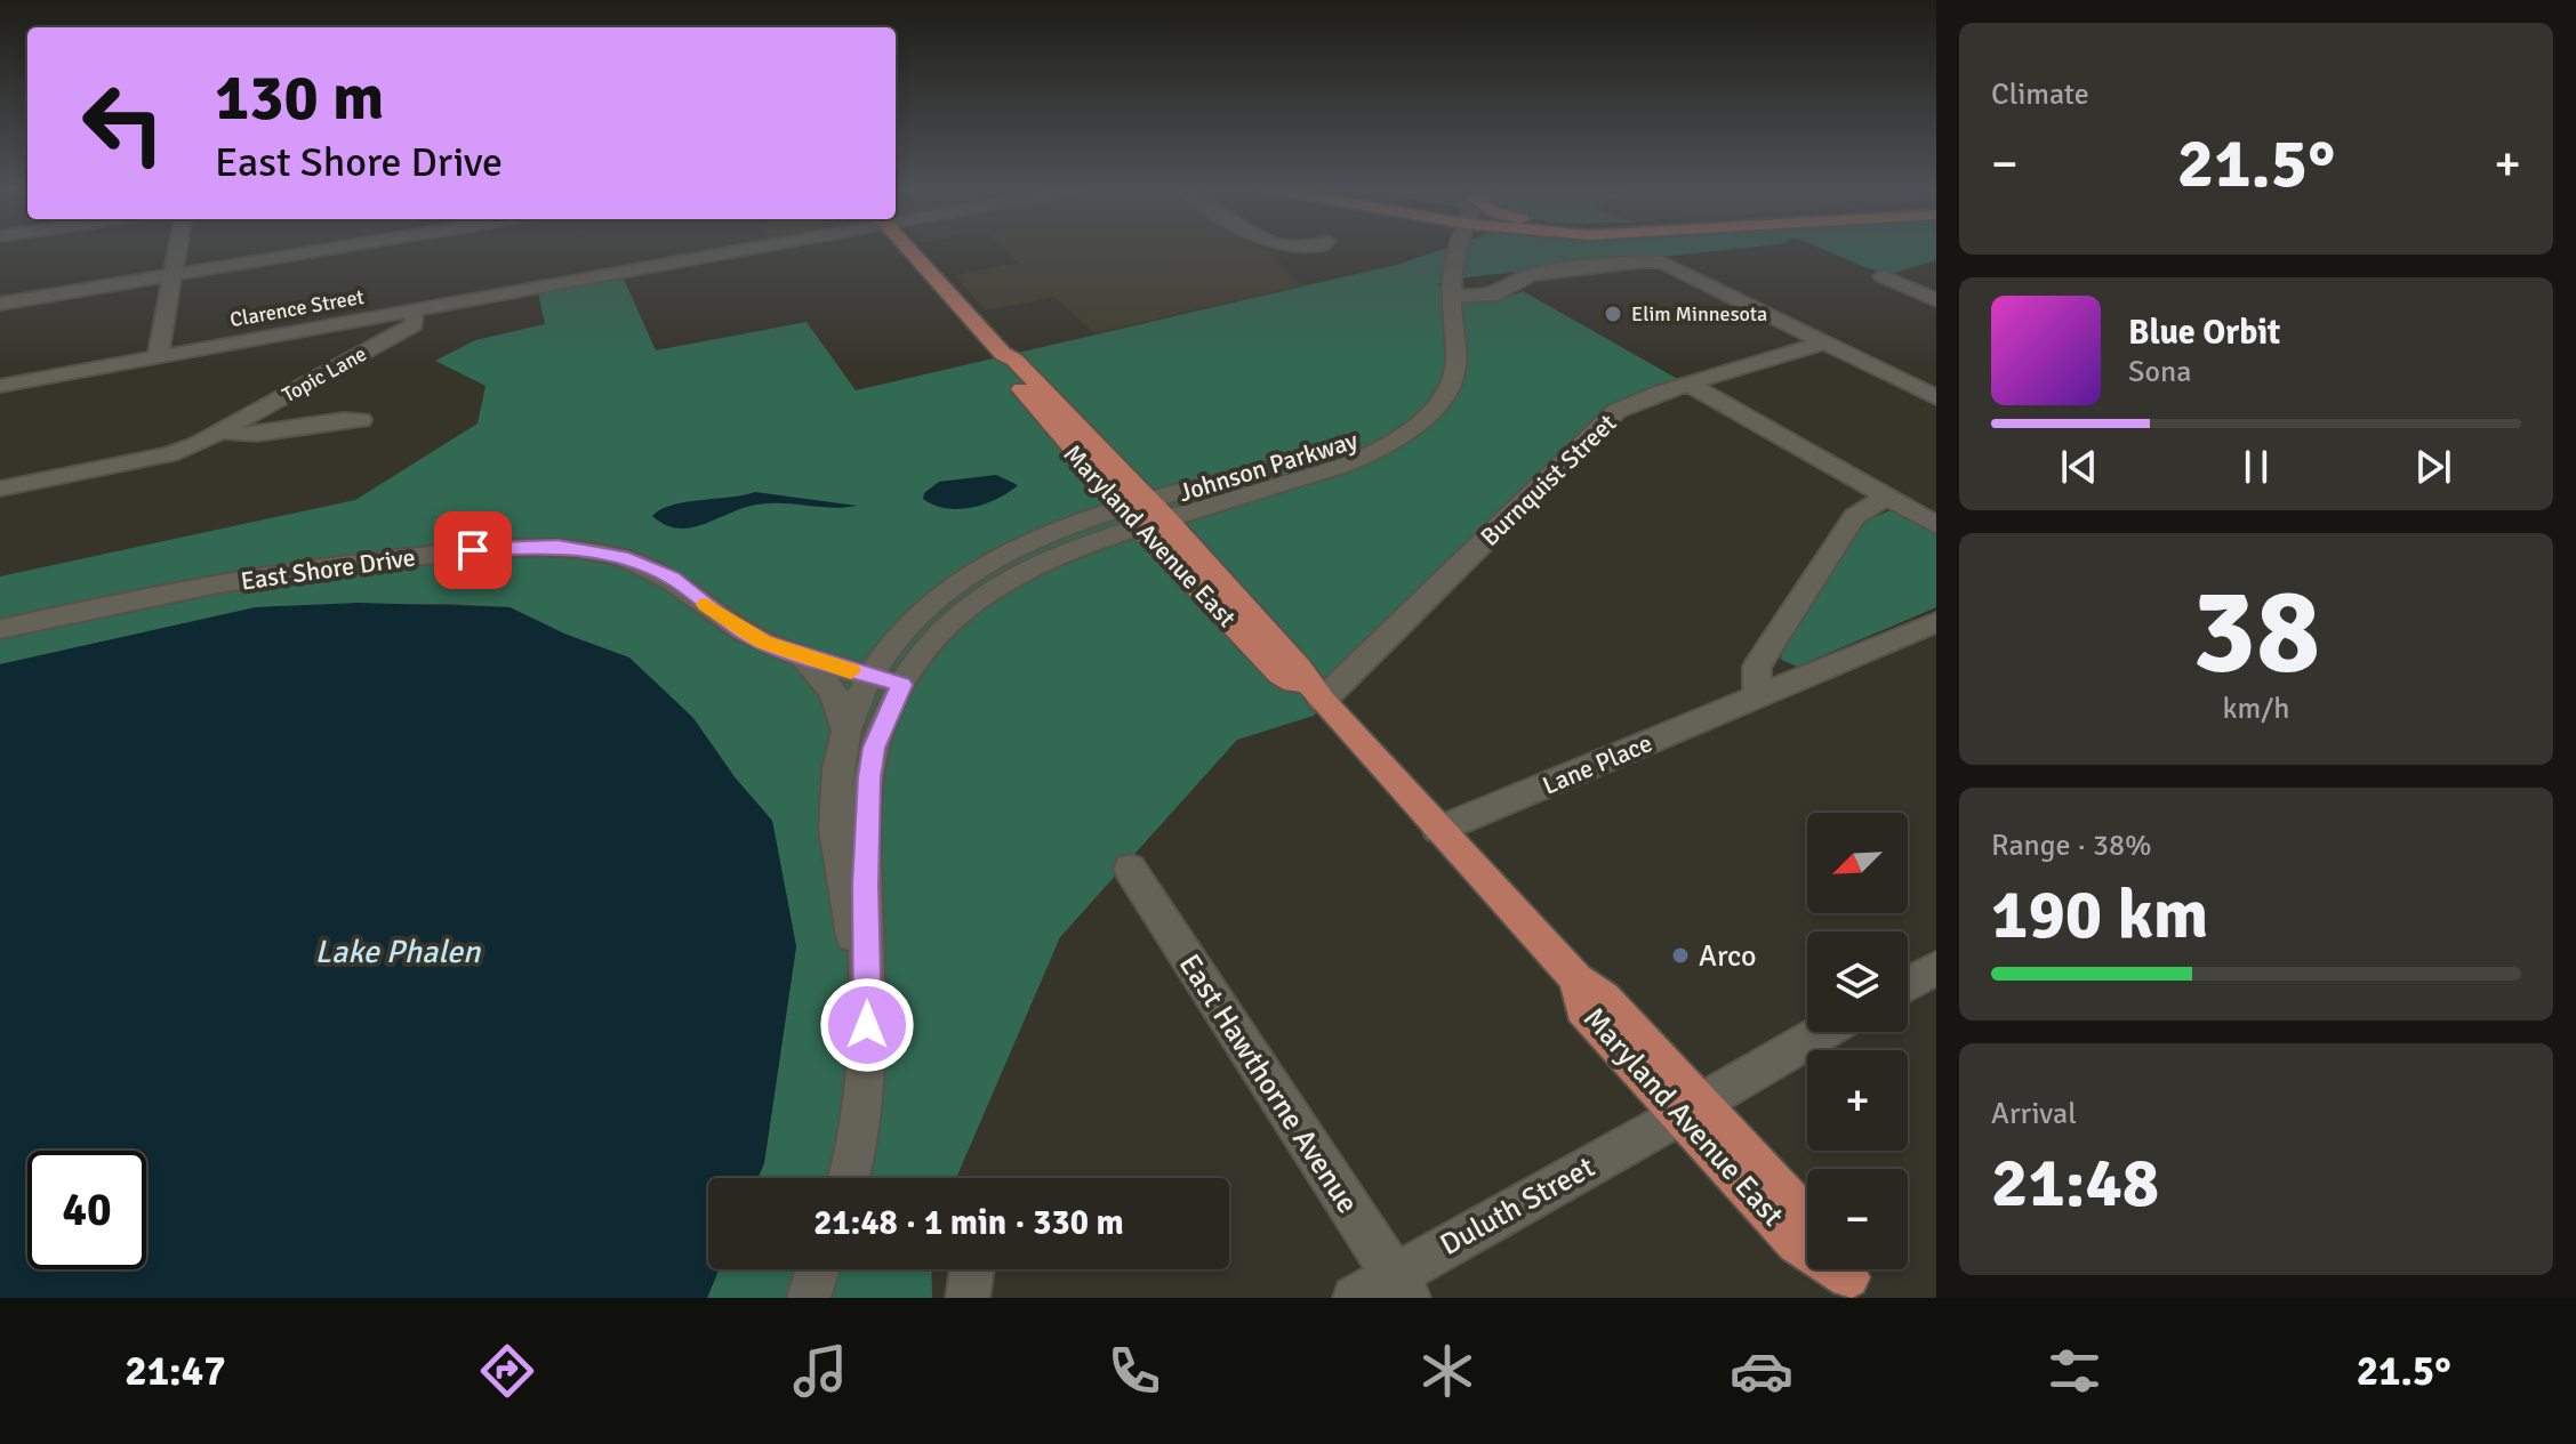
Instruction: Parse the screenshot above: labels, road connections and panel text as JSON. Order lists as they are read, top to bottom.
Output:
{
  "streets": {
    "main road": ["Maryland Avenue East"],
    "street": [
      "Clarence Street",
      "Topic Lane",
      "Johnson Parkway",
      "Burnquist Street",
      "East Shore Drive",
      "Lane Place",
      "East Hawthorne Avenue",
      "Duluth Street"
    ]
  },
  "crossings": [
    ["Clarence Street", "Topic Lane"],
    ["Johnson Parkway", "Maryland Avenue East"],
    ["Johnson Parkway", "East Shore Drive"],
    ["Burnquist Street", "Maryland Avenue East"],
    ["Maryland Avenue East", "Lane Place"],
    ["Maryland Avenue East", "Duluth Street"],
    ["East Hawthorne Avenue", "Duluth Street"]
  ],
  "water": ["Lake Phalen"],
  "places": ["Elim Minnesota", "Arco"],
  "north": "bottom left",
  "page": {
    "tile": [
      "Climate",
      ["38", "km/h"],
      ["Range · 38%", "190 km"],
      ["Arrival", "21:48"]
    ],
    "turn": ["130 m", "East Shore Drive"],
    "heat": ["−", "21.5°", "+"],
    "song": ["Blue Orbit", "Sona"],
    "map_buttons": ["+", "−"],
    "limit": "40",
    "trip": "21:48 · 1 min · 330 m",
    "tabs": ["21:47", "21.5°"]
  }
}
